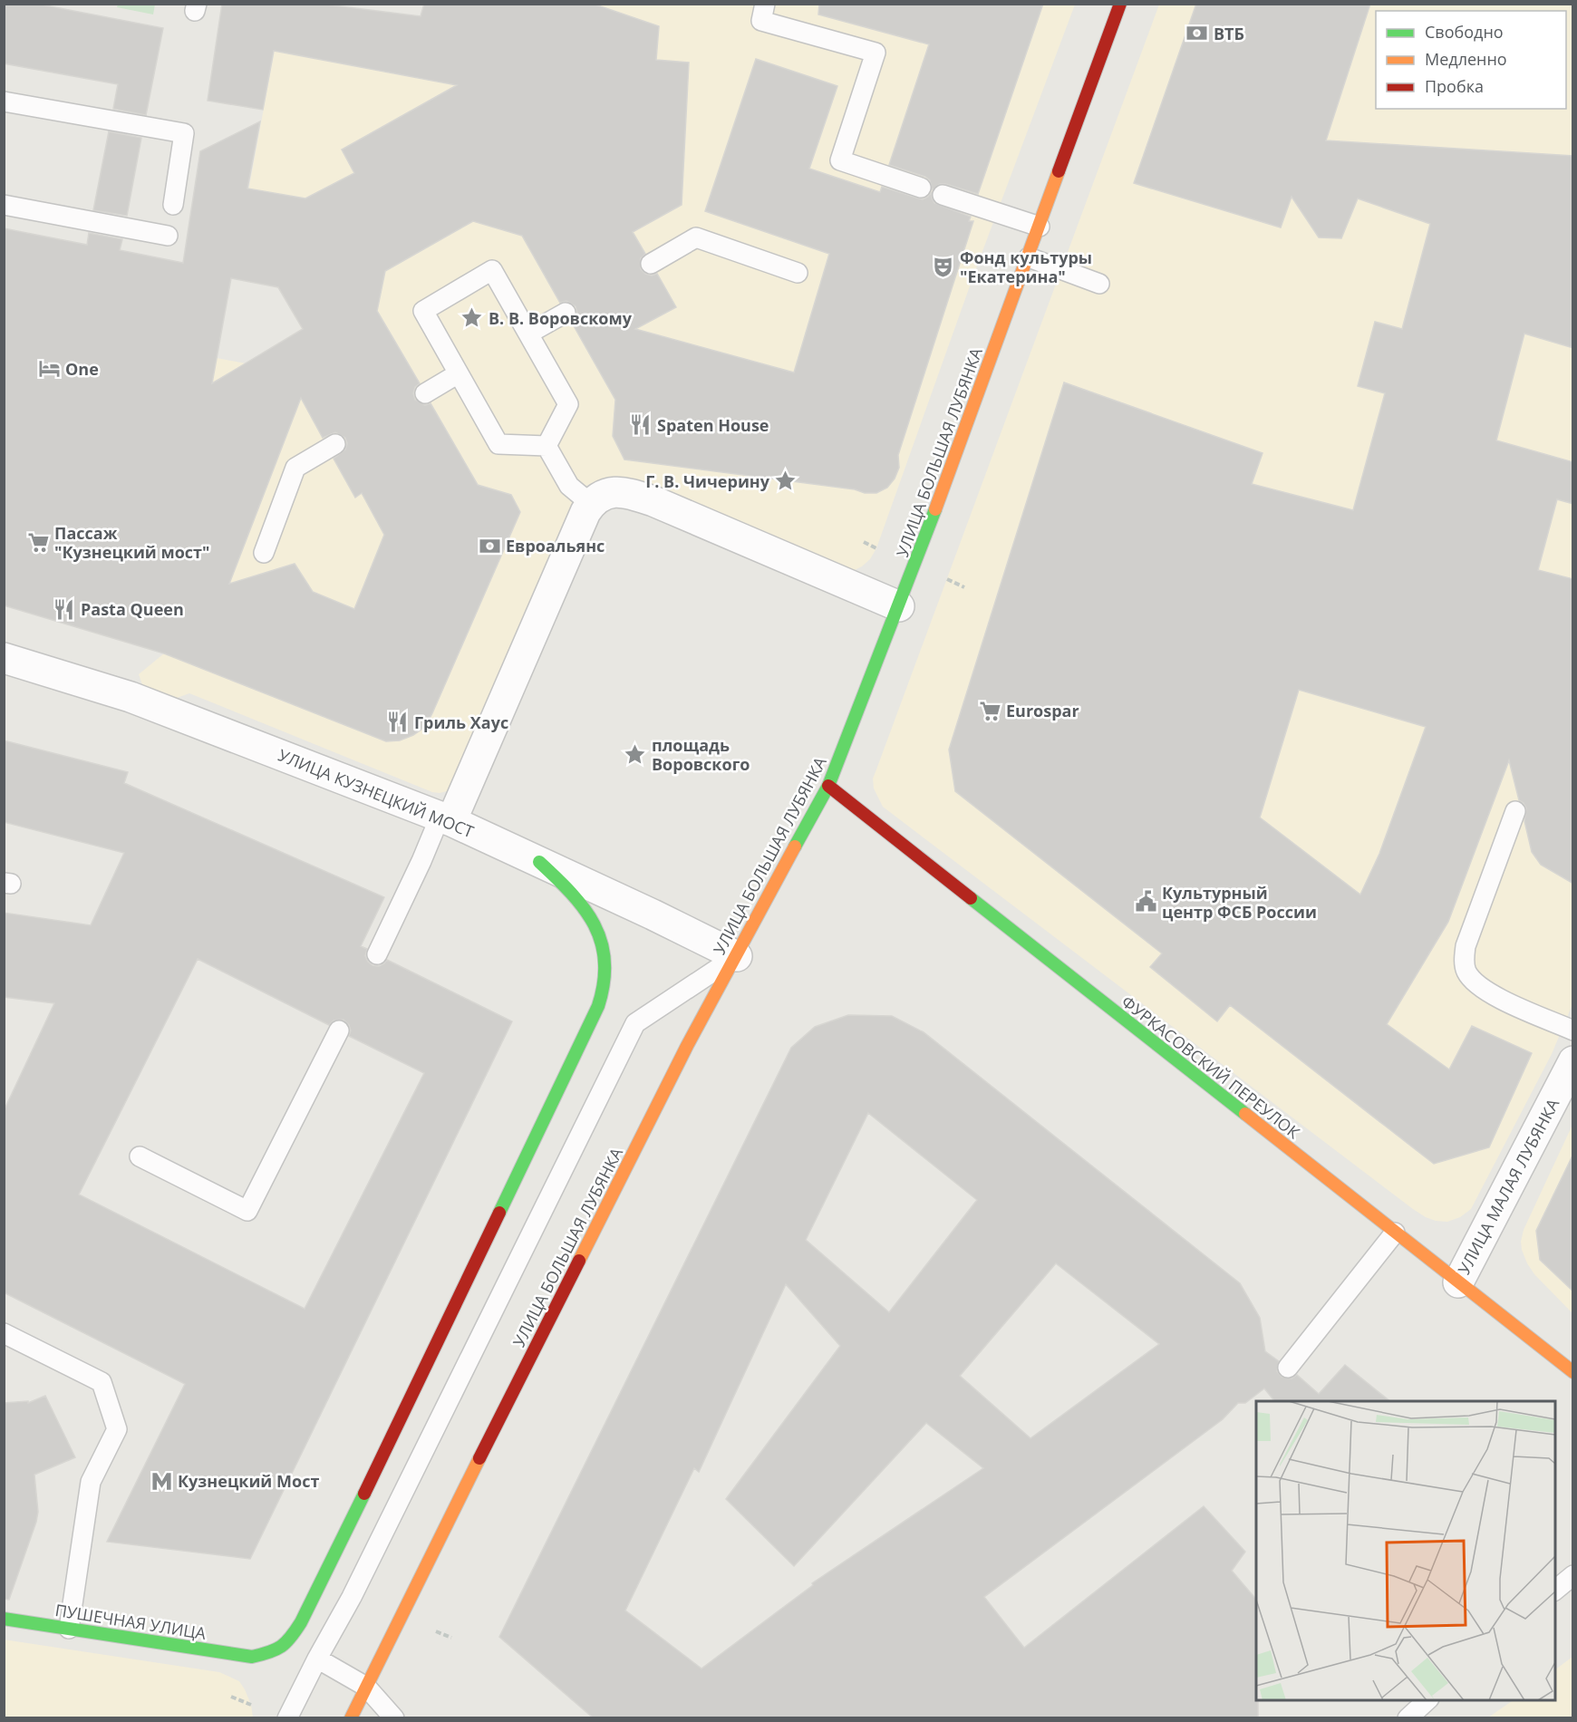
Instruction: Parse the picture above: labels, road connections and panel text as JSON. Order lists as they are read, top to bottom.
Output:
{
  "streets": {
    "street": [
      "УЛИЦА БОЛЬШАЯ ЛУБЯНКА",
      "УЛИЦА КУЗНЕЦКИЙ МОСТ",
      "ФУРКАСОВСКИЙ ПЕРЕУЛОК",
      "УЛИЦА МАЛАЯ ЛУБЯНКА",
      "ПУШЕЧНАЯ УЛИЦА"
    ]
  },
  "crossings": [
    ["УЛИЦА БОЛЬШАЯ ЛУБЯНКА", "УЛИЦА КУЗНЕЦКИЙ МОСТ"],
    ["УЛИЦА БОЛЬШАЯ ЛУБЯНКА", "ФУРКАСОВСКИЙ ПЕРЕУЛОК"],
    ["УЛИЦА КУЗНЕЦКИЙ МОСТ", "ПУШЕЧНАЯ УЛИЦА"],
    ["ФУРКАСОВСКИЙ ПЕРЕУЛОК", "УЛИЦА МАЛАЯ ЛУБЯНКА"]
  ],
  "places": {
    "bank": ["ВТБ", "Евроальянс"],
    "theatre": ["Фонд культуры \"Екатерина\""],
    "place": ["В. В. Воровскому", "Г. В. Чичерину", "площадь Воровского"],
    "hotel": ["One"],
    "restaurant": ["Spaten House", "Pasta Queen", "Гриль Хаус"],
    "supermarket": ["Пассаж \"Кузнецкий мост\"", "Eurospar"],
    "public building": ["Культурный центр ФСБ России"],
    "metro station": ["Кузнецкий Мост"]
  },
  "legend": ["Свободно", "Медленно", "Пробка"]
}
